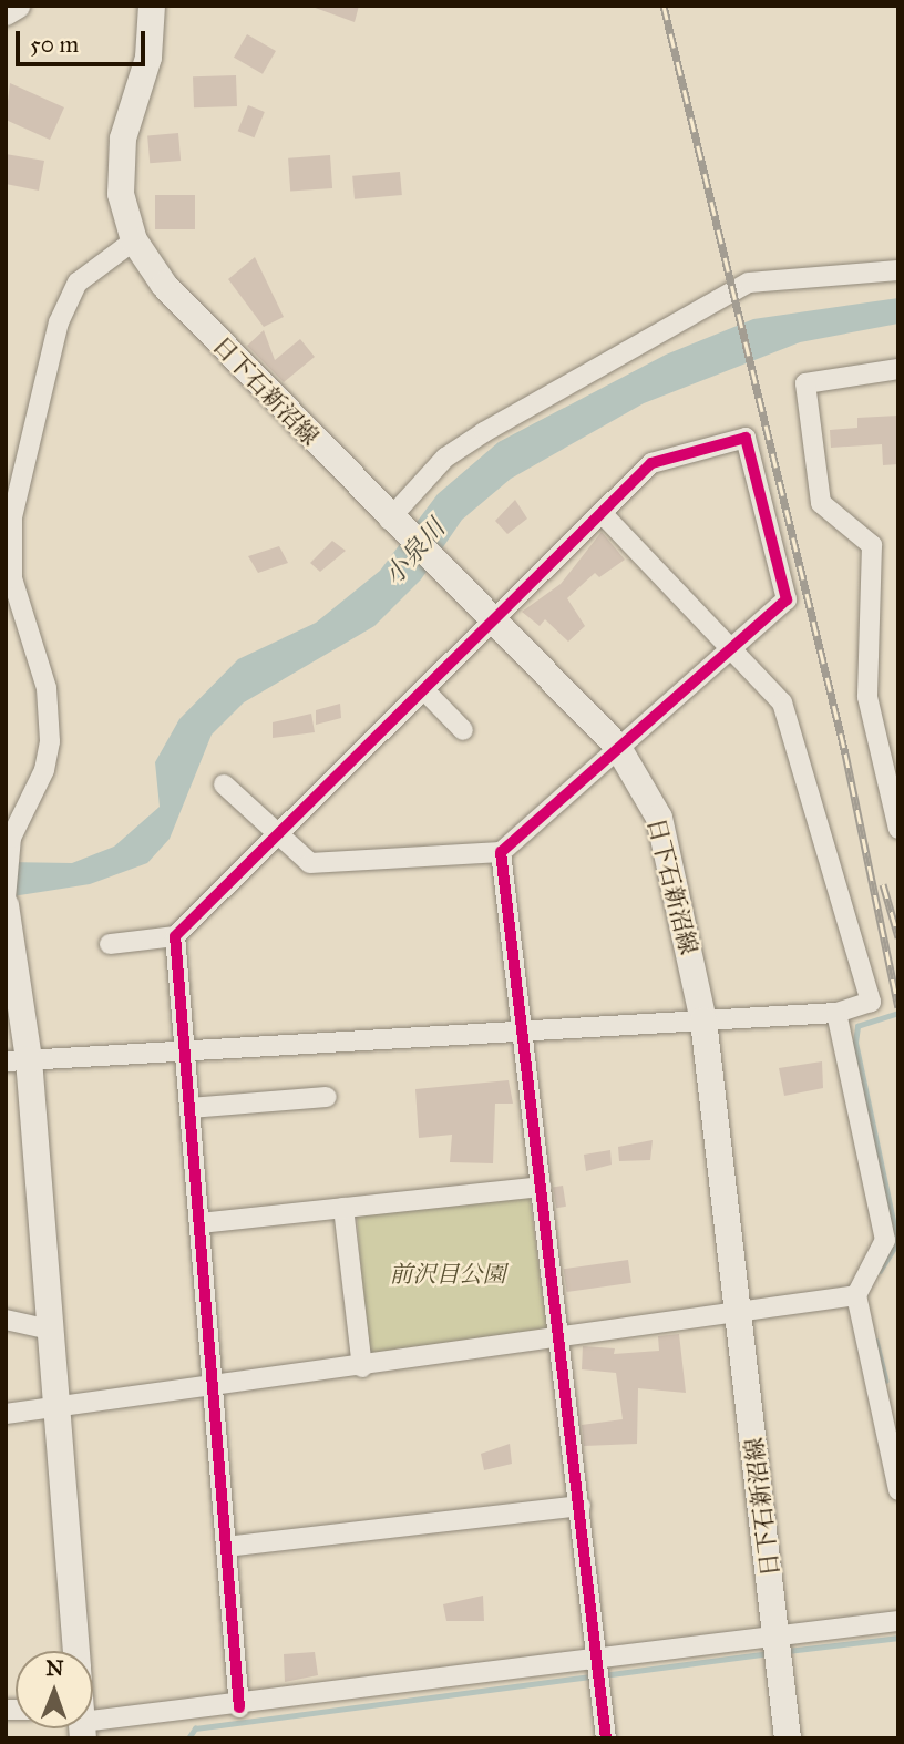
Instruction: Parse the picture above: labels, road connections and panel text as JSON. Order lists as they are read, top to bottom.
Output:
{
  "streets": {
    "main road": ["日下石新沼線"]
  },
  "water": ["小泉川"],
  "parks": ["前沢目公園"],
  "scale_bar": "50 m",
  "north": "top"
}
